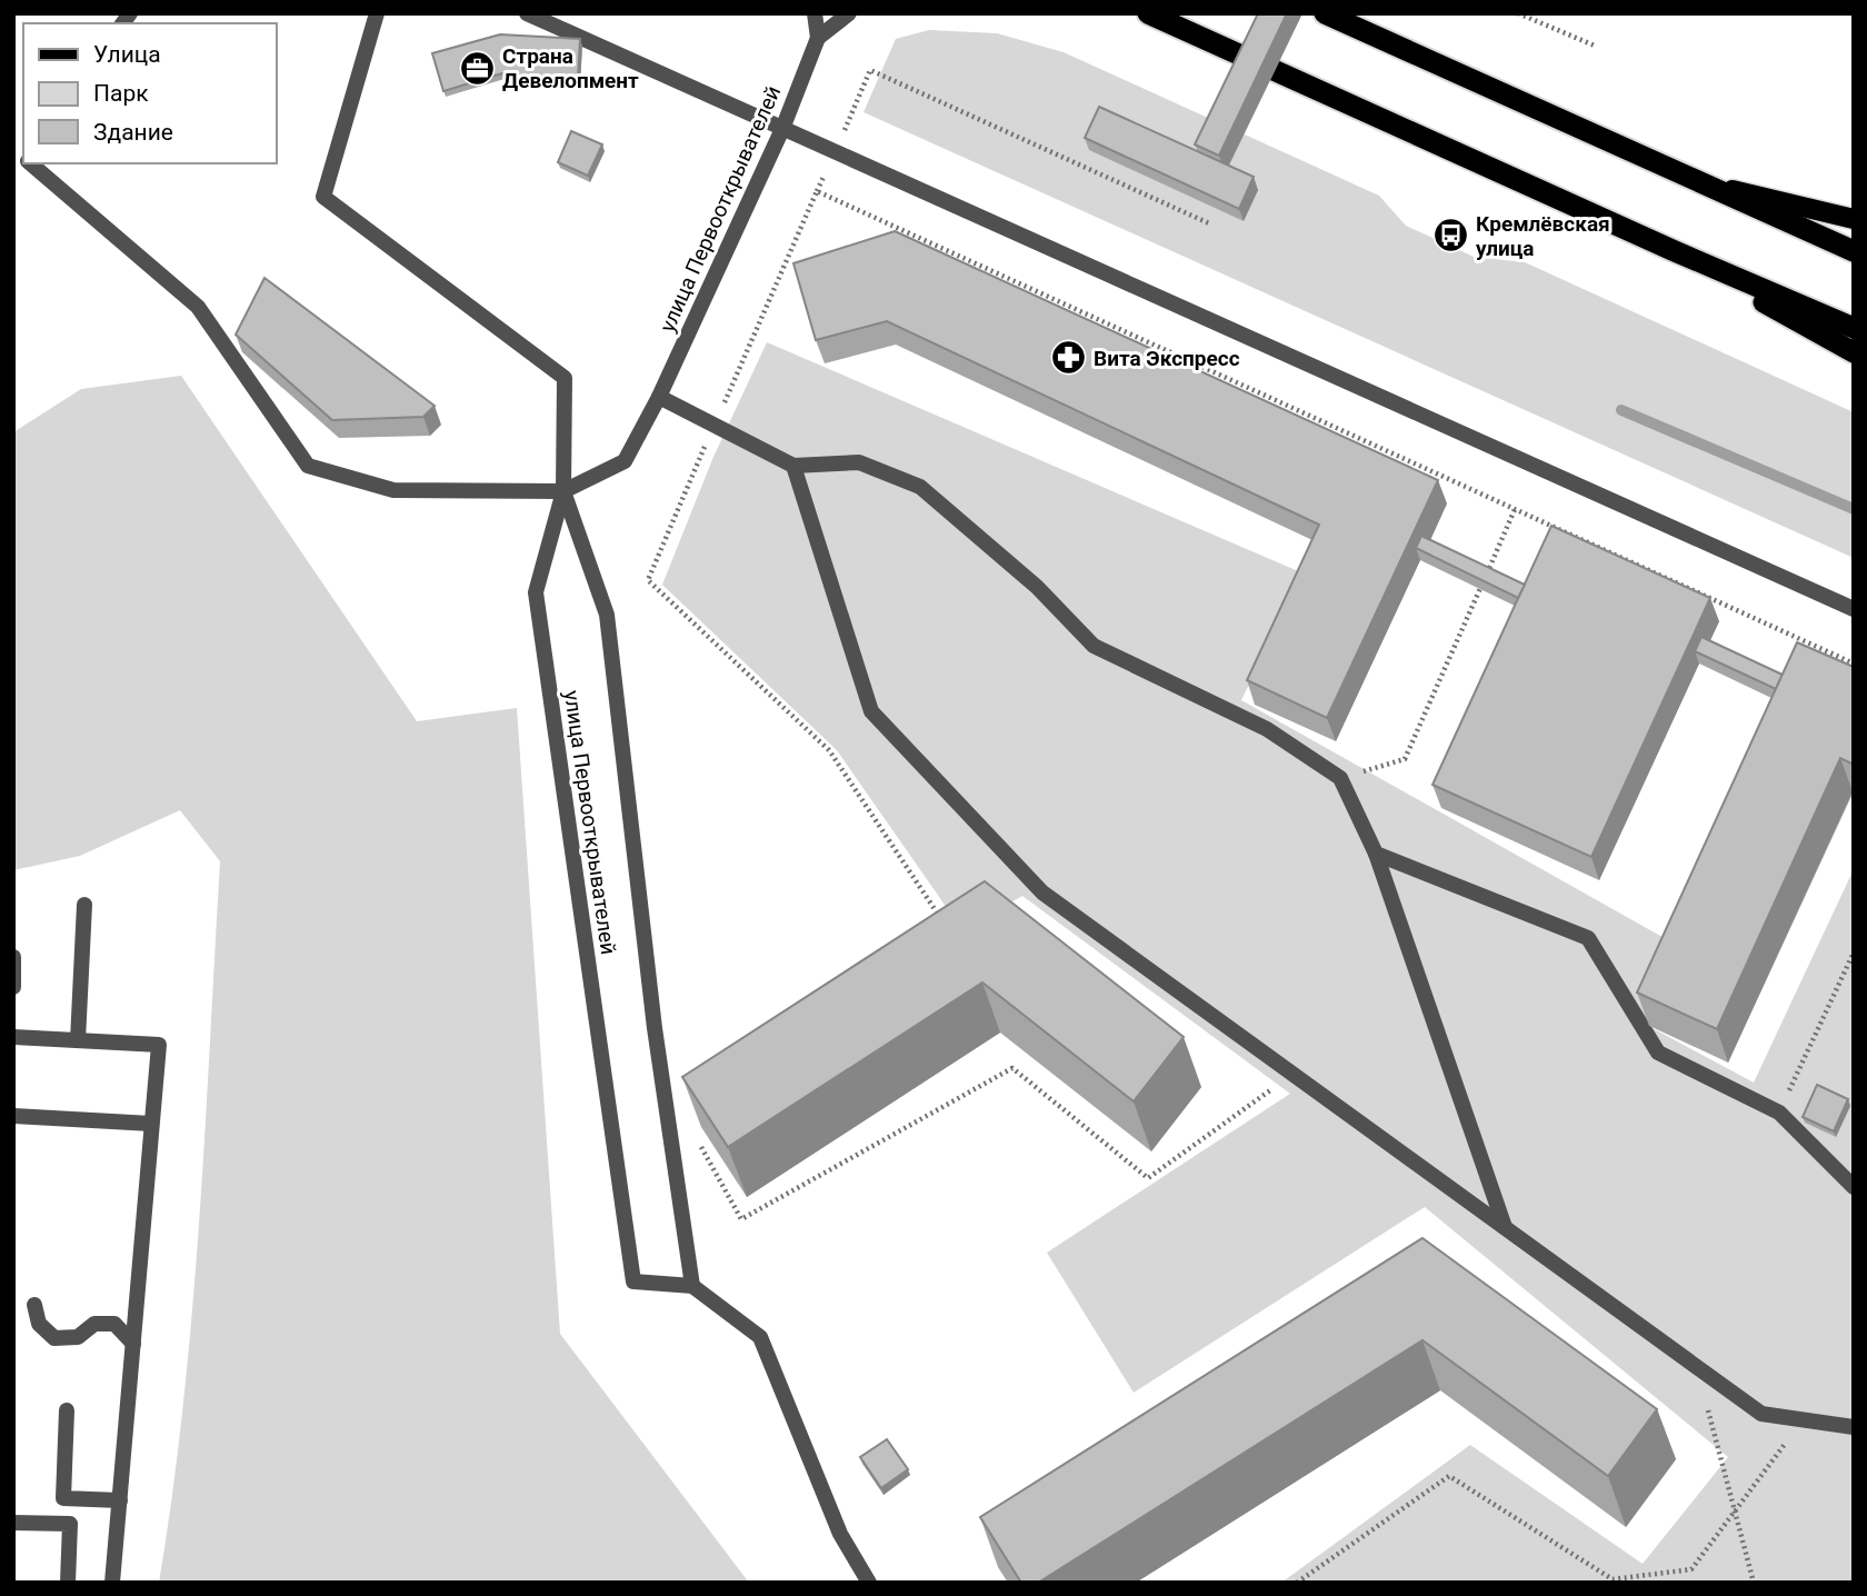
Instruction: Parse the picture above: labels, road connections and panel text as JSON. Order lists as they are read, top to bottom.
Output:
{
  "streets": {
    "street": ["улица Первооткрывателей"]
  },
  "places": {
    "office": ["Страна Девелопмент"],
    "bus stop": ["Кремлёвская улица"],
    "pharmacy": ["Вита Экспресс"]
  },
  "legend": ["Улица", "Парк", "Здание"]
}
